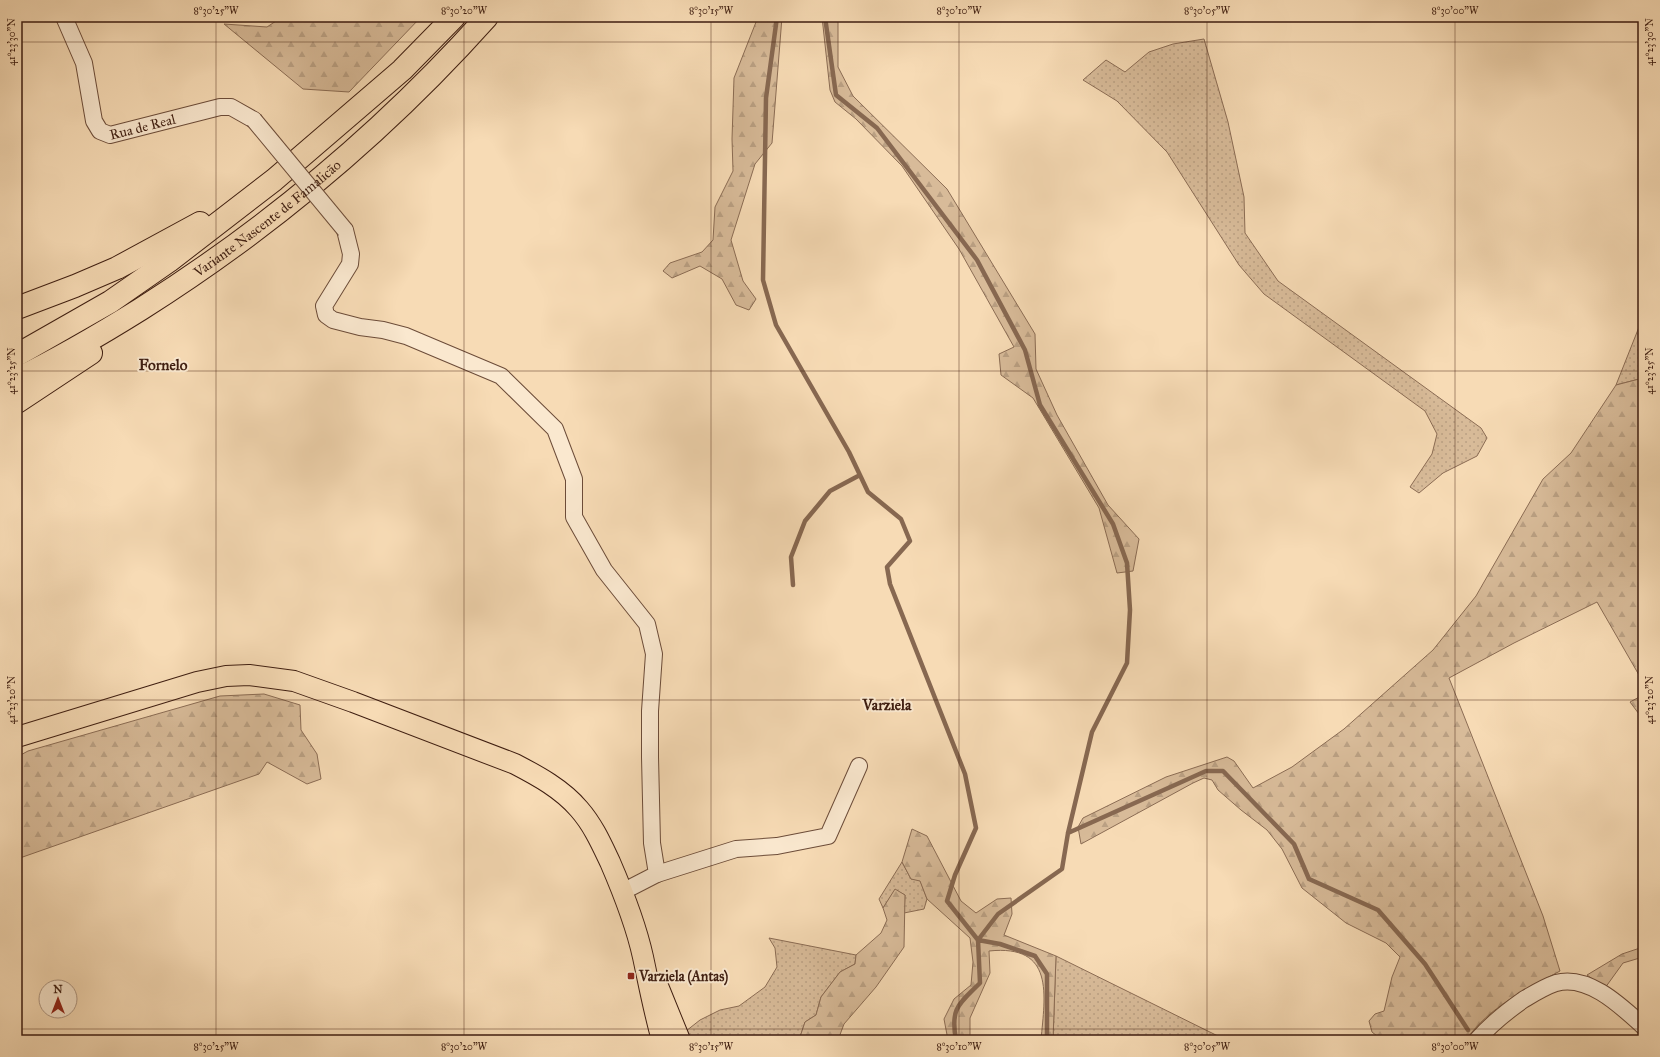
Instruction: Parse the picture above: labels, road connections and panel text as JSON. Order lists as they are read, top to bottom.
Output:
{
  "streets": {
    "highway": ["Variante Nascente de Famalicão"],
    "street": ["Rua de Real"]
  },
  "districts": ["Fornelo", "Varziela"],
  "places": {
    "transit": ["Varziela (Antas)"]
  },
  "north": "top",
  "coordinates": [
    "8°30'25\"W",
    "8°30'20\"W",
    "8°30'15\"W",
    "8°30'10\"W",
    "8°30'05\"W",
    "8°30'00\"W",
    "41°23'30\"N",
    "41°23'25\"N",
    "41°23'20\"N"
  ]
}
